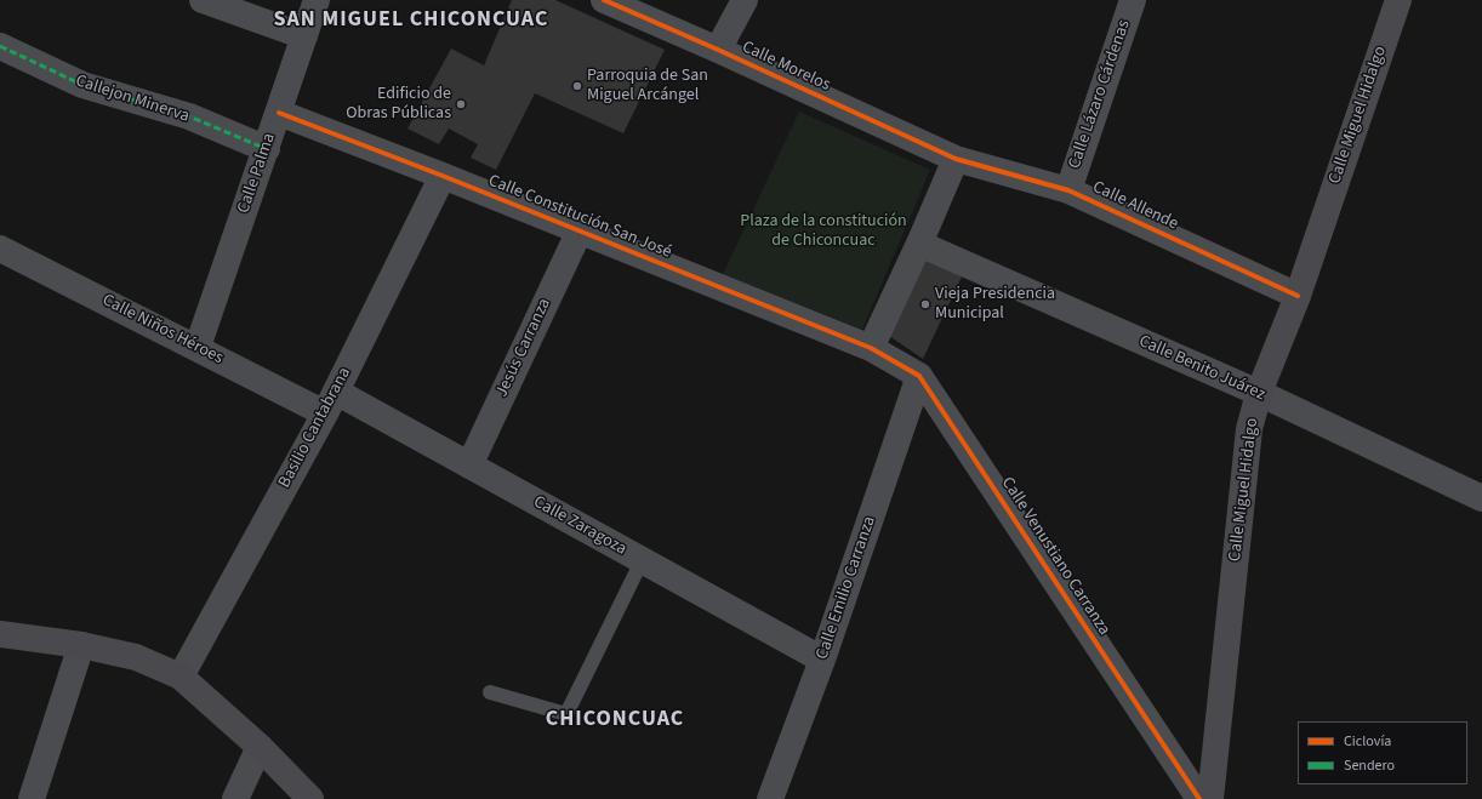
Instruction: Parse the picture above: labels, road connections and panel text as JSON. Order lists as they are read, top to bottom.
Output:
{
  "streets": {
    "main road": ["Calle Miguel Hidalgo"],
    "street": [
      "Calle Morelos",
      "Calle Lázaro Cárdenas",
      "Callejon Minerva",
      "Calle Palma",
      "Calle Allende",
      "Calle Constitución San José",
      "Calle Niños Héroes",
      "Jesús Carranza",
      "Calle Benito Juárez",
      "Basilio Cantabrana",
      "Calle Zaragoza",
      "Calle Venustiano Carranza",
      "Calle Emilio Carranza"
    ]
  },
  "crossings": [
    ["Calle Morelos", "Calle Allende"],
    ["Calle Lázaro Cárdenas", "Calle Allende"],
    ["Callejon Minerva", "Calle Palma"],
    ["Calle Miguel Hidalgo", "Calle Allende"],
    ["Calle Miguel Hidalgo", "Calle Benito Juárez"],
    ["Calle Palma", "Calle Constitución San José"],
    ["Calle Palma", "Calle Niños Héroes"],
    ["Calle Constitución San José", "Jesús Carranza"],
    ["Calle Constitución San José", "Basilio Cantabrana"],
    ["Calle Constitución San José", "Calle Venustiano Carranza"],
    ["Calle Niños Héroes", "Basilio Cantabrana"],
    ["Calle Niños Héroes", "Calle Zaragoza"],
    ["Jesús Carranza", "Calle Zaragoza"],
    ["Basilio Cantabrana", "Calle Zaragoza"],
    ["Calle Zaragoza", "Calle Emilio Carranza"],
    ["Calle Venustiano Carranza", "Calle Emilio Carranza"]
  ],
  "districts": ["SAN MIGUEL CHICONCUAC", "CHICONCUAC"],
  "parks": ["Plaza de la constitución de Chiconcuac"],
  "places": ["Parroquia de San Miguel Arcángel", "Edificio de Obras Públicas", "Vieja Presidencia Municipal"],
  "legend": ["Ciclovía", "Sendero"]
}
